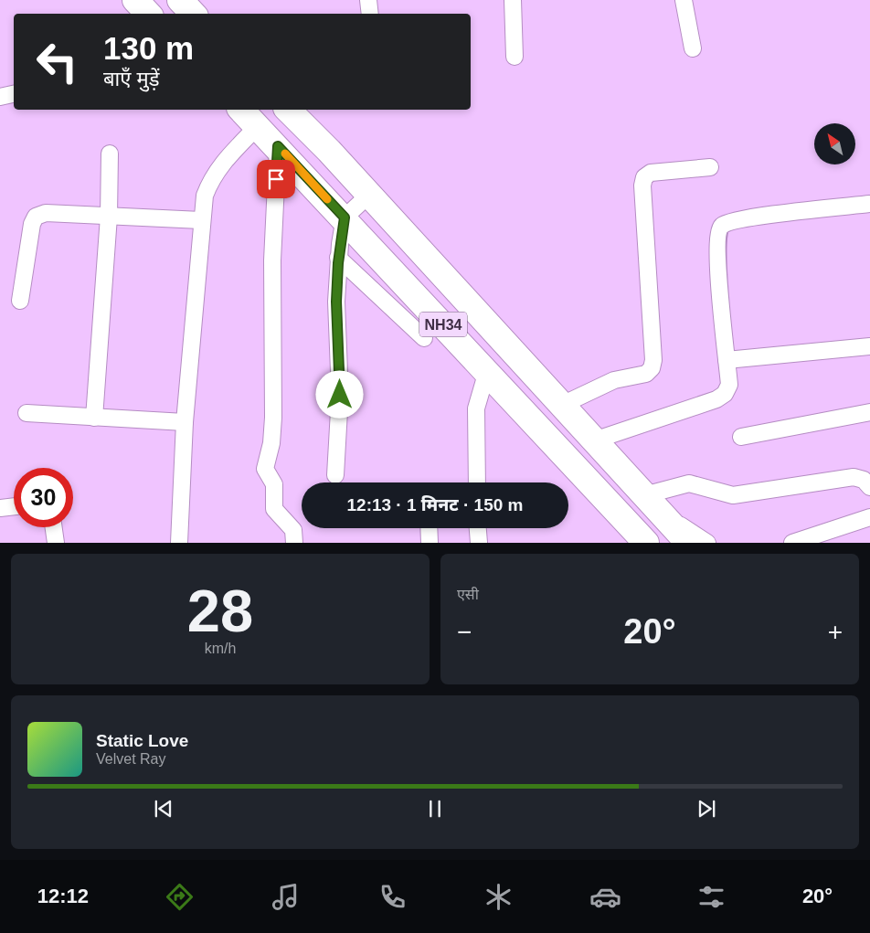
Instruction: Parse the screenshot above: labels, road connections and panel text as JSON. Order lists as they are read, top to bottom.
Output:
{
  "streets": {
    "highway": ["NH34"]
  },
  "north": "top left",
  "page": {
    "turn": ["130 m", "बाएँ मुड़ें"],
    "limit": "30",
    "trip": "12:13 · 1 मिनट · 150 m",
    "tile": [
      ["28", "km/h"],
      "एसी"
    ],
    "heat": ["−", "20°", "+"],
    "song": ["Static Love", "Velvet Ray"],
    "tabs": ["12:12", "20°"]
  }
}
